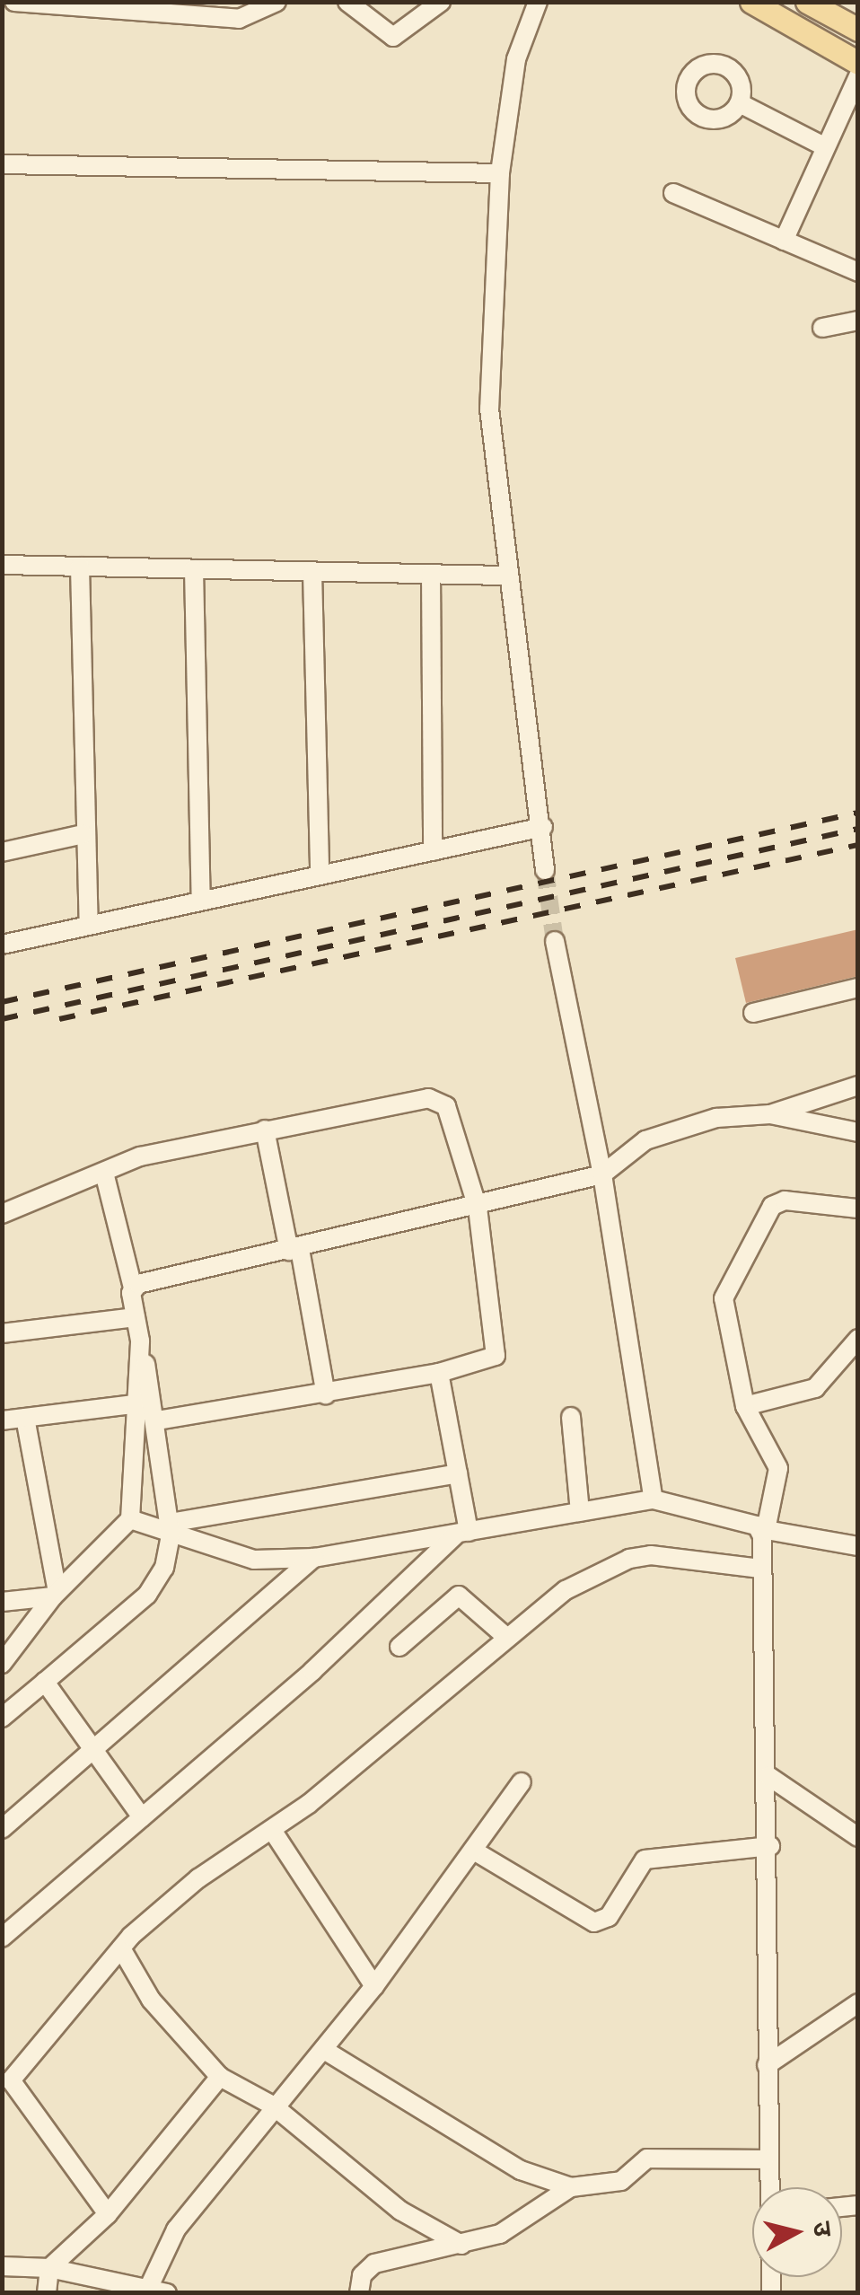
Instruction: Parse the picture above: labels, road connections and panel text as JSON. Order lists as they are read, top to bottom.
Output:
{
  "north": "right"
}
